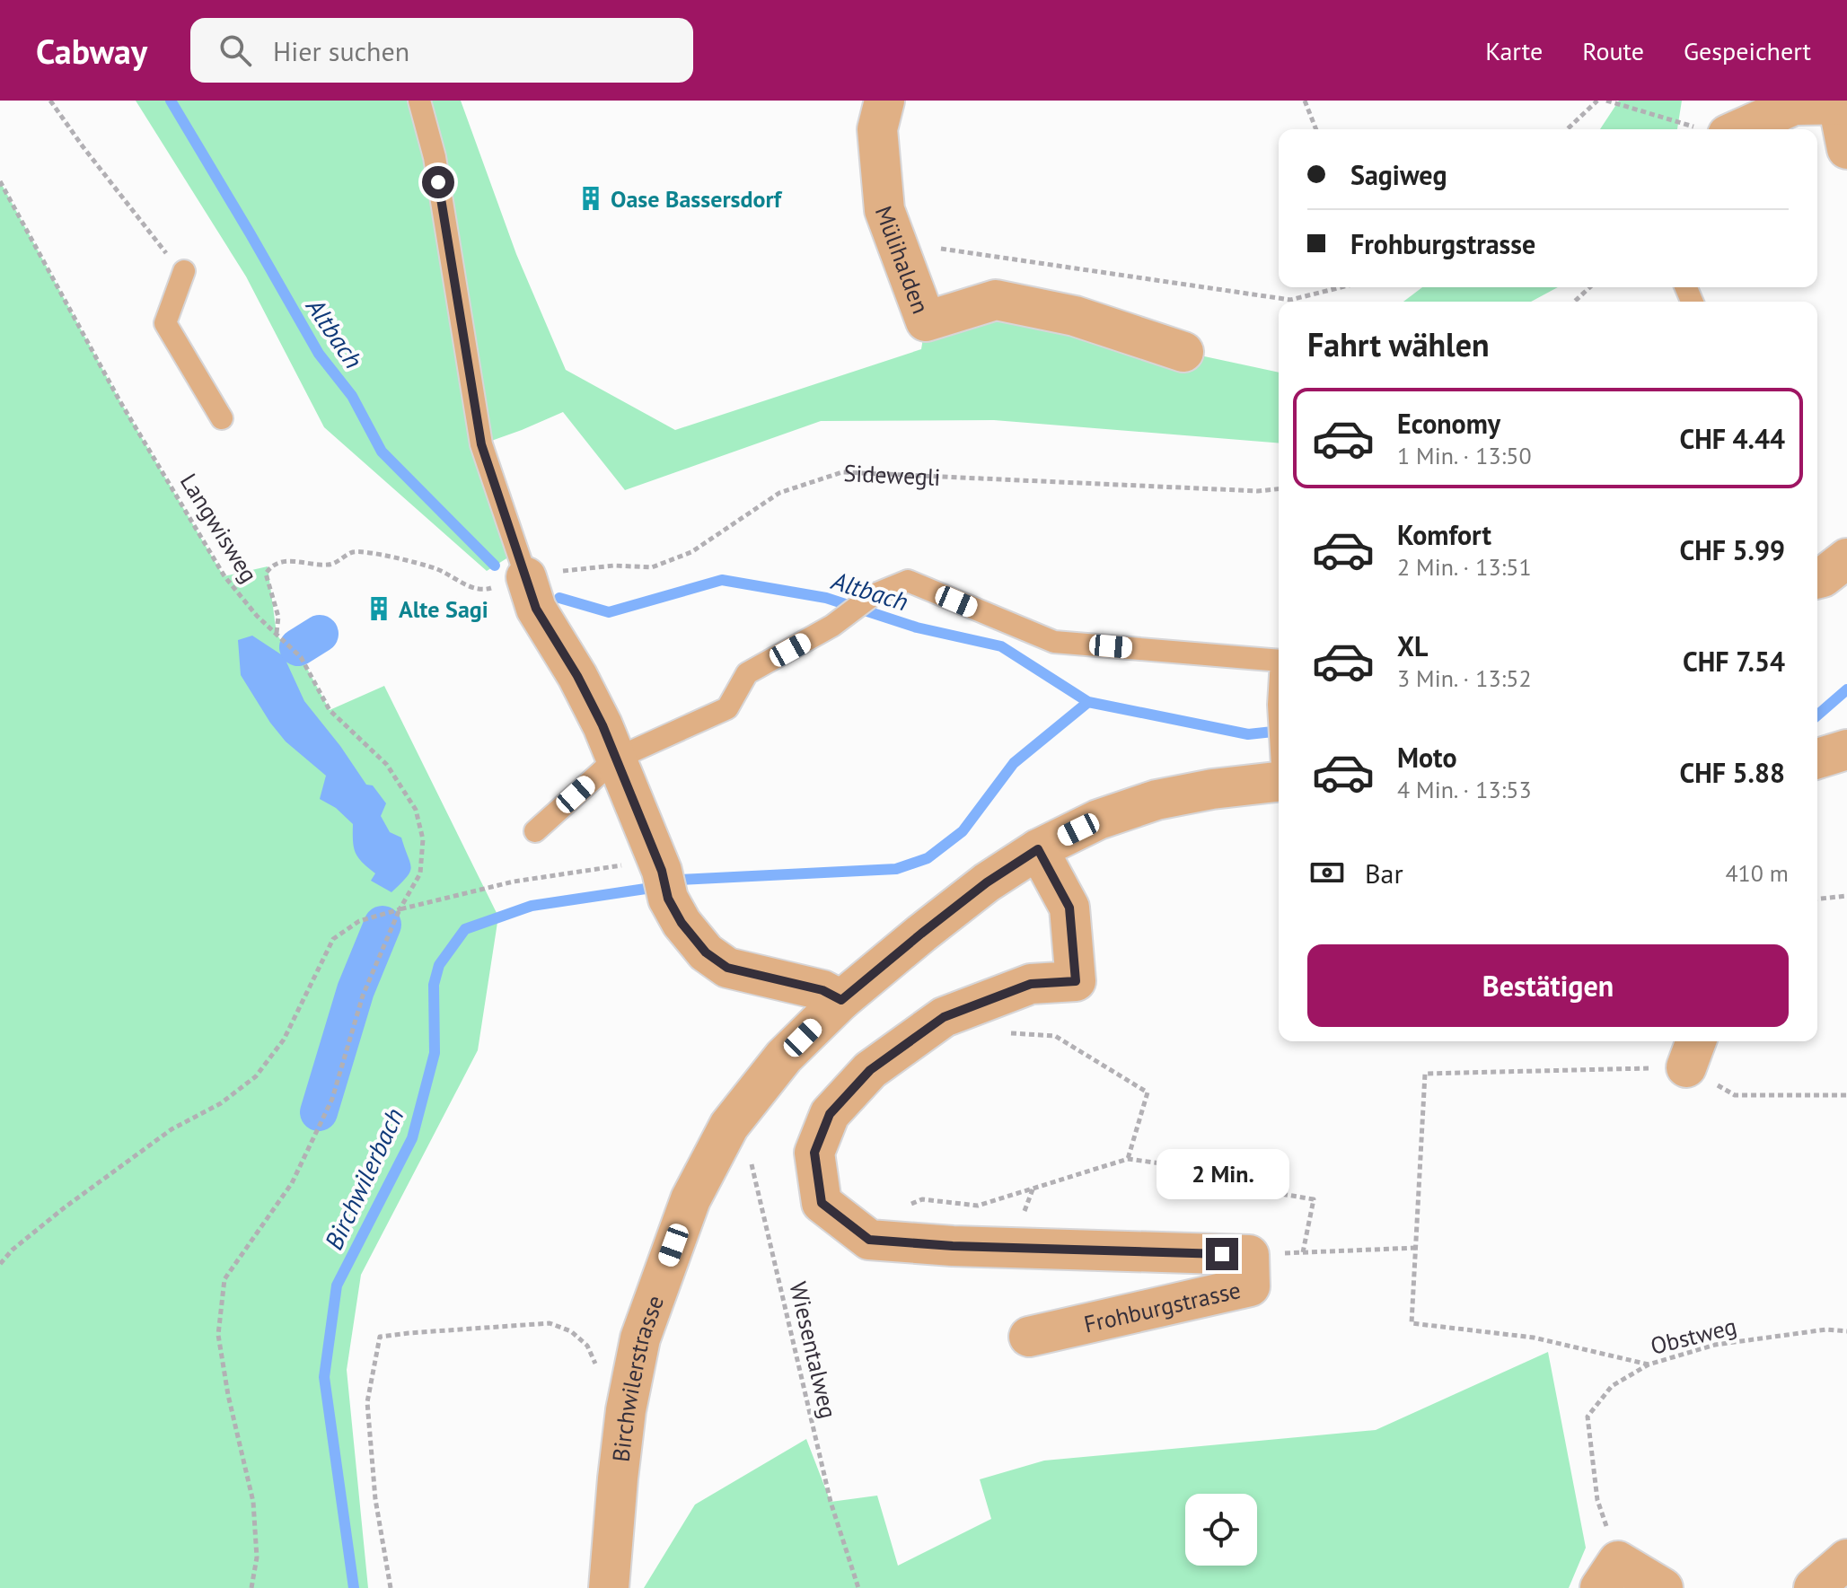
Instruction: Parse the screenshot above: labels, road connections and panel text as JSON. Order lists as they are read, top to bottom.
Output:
{
  "streets": {
    "street": ["Mülihalden", "Frohburgstrasse", "Birchwilerstrasse"],
    "path": [
      "Sidewegli",
      "Langwisweg",
      "Obstweg",
      "Wiesentalweg"
    ]
  },
  "crossings": [
    ["Sidewegli", "Langwisweg"],
    ["Frohburgstrasse", "Birchwilerstrasse"],
    ["Wiesentalweg", "Birchwilerstrasse"]
  ],
  "water": ["Altbach", "Birchwilerbach"],
  "places": {
    "building": ["Oase Bassersdorf", "Alte Sagi"]
  },
  "page": {
    "header": "Cabway",
    "search": "Hier suchen",
    "nav": ["Karte", "Route", "Gespeichert"],
    "banner": ["Sagiweg", "Frohburgstrasse"],
    "heading": "Fahrt wählen",
    "list": [
      {
        "name": "Economy",
        "note": "1 Min. · 13:50",
        "value": "CHF 4.44"
      },
      {
        "name": "Komfort",
        "note": "2 Min. · 13:51",
        "value": "CHF 5.99"
      },
      {
        "name": "XL",
        "note": "3 Min. · 13:52",
        "value": "CHF 7.54"
      },
      {
        "name": "Moto",
        "note": "4 Min. · 13:53",
        "value": "CHF 5.88"
      }
    ],
    "pay": ["Bar", "410 m"],
    "buttons": "Bestätigen",
    "bubble": "2 Min."
  }
}
